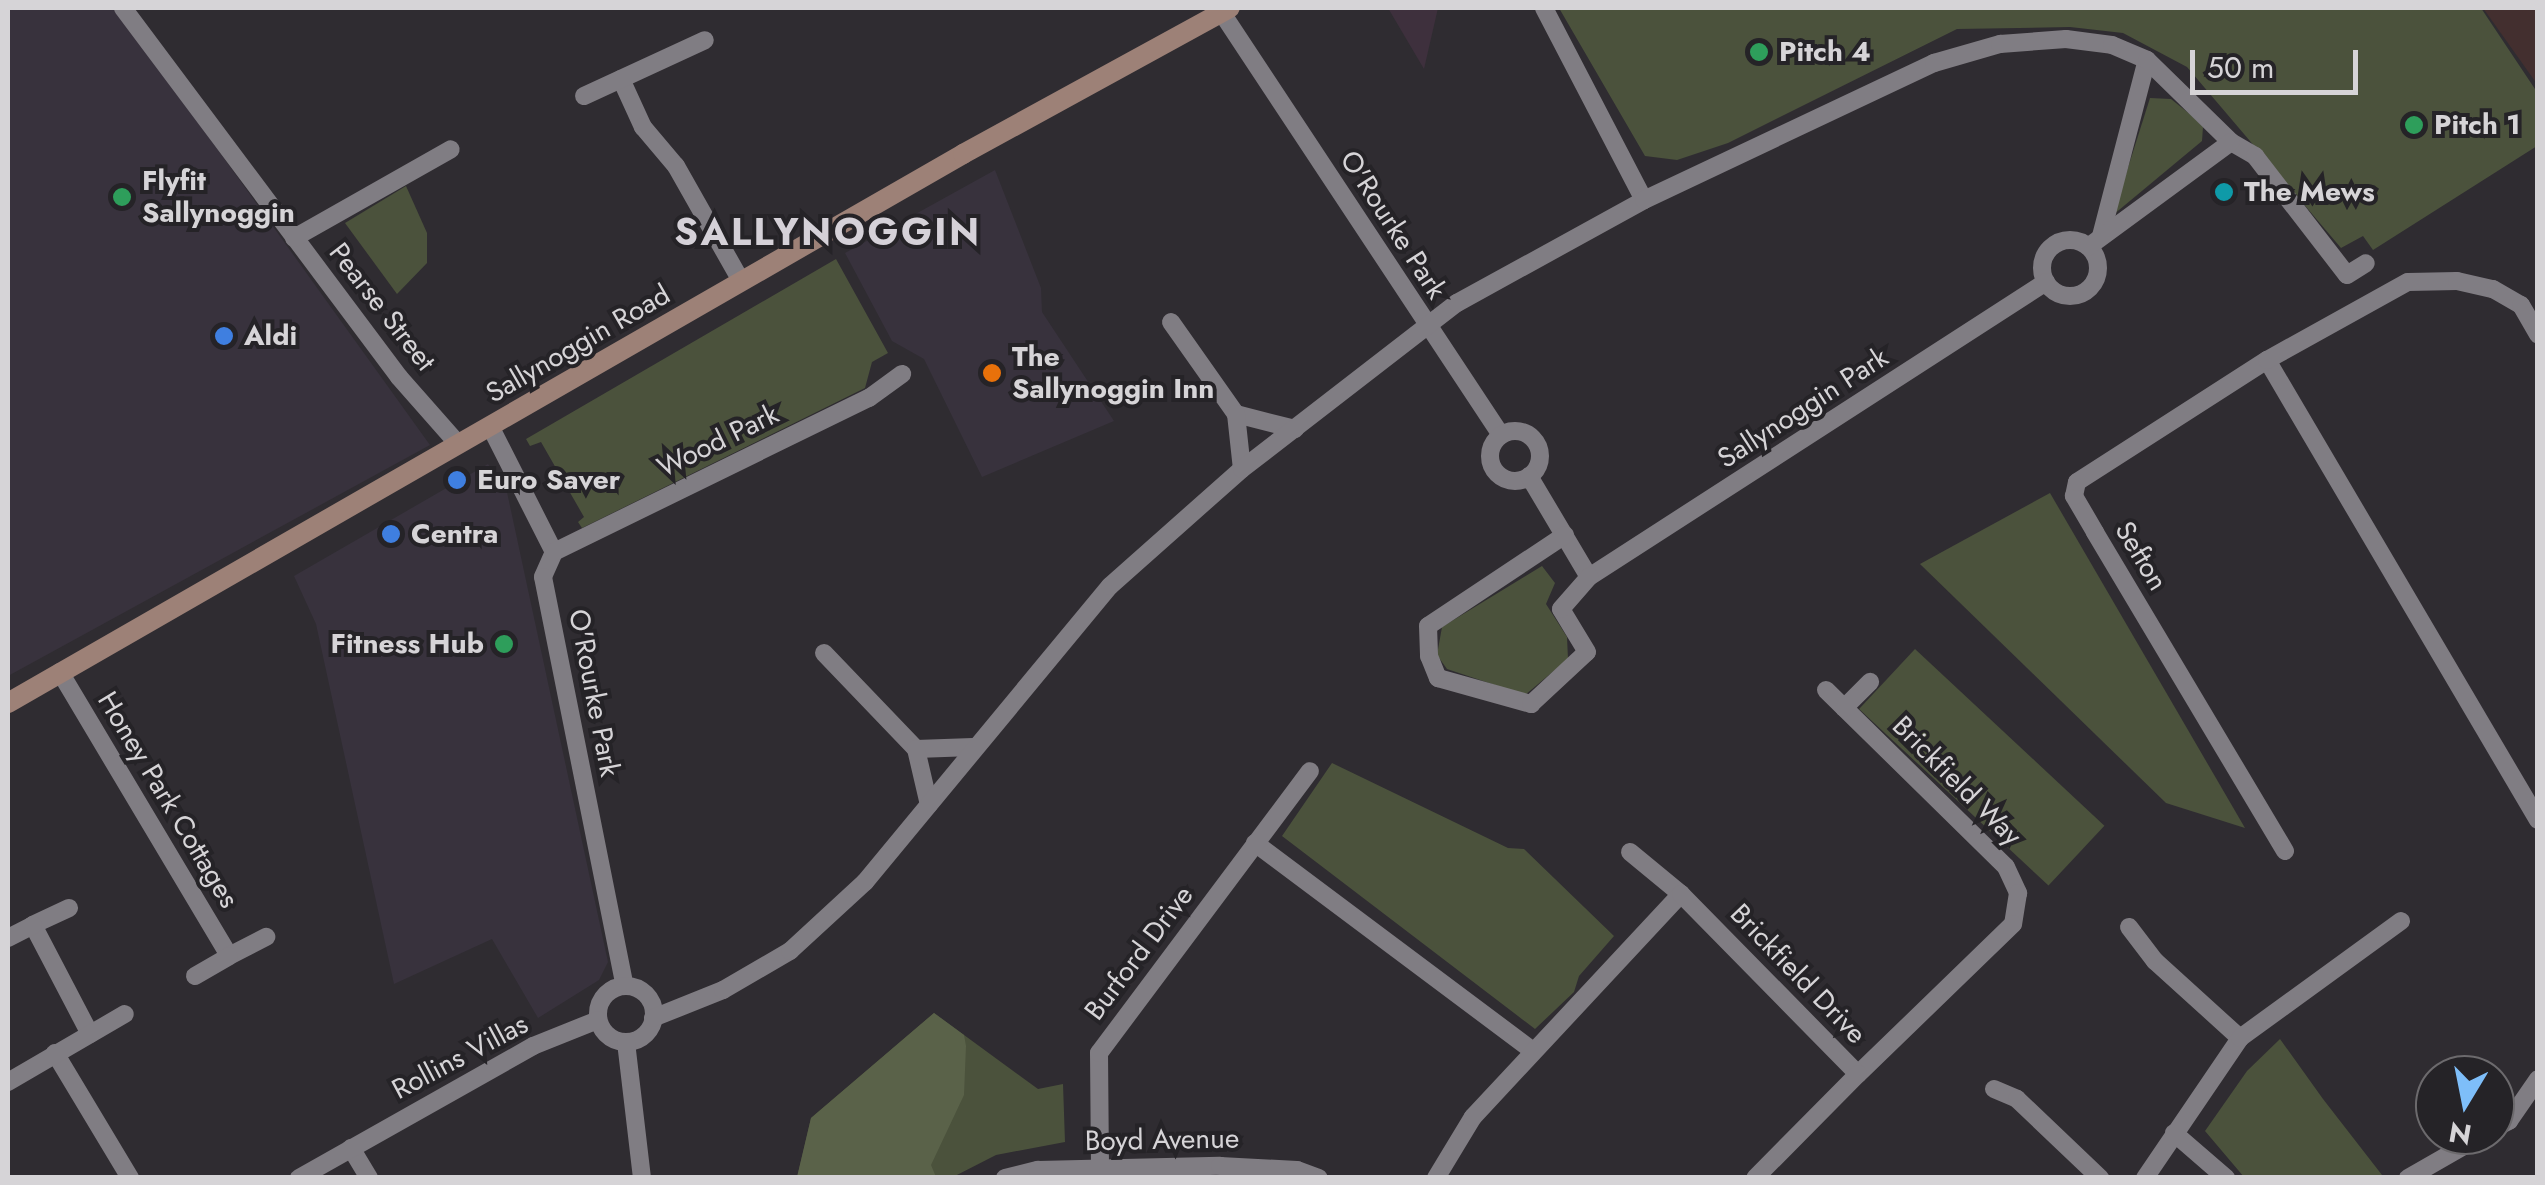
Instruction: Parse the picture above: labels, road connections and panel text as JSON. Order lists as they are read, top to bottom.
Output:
{
  "streets": {
    "street": [
      "O'Rourke Park",
      "Pearse Street",
      "Sallynoggin Road",
      "Sallynoggin Park",
      "Wood Park",
      "Sefton",
      "Brickfield Way",
      "Honey Park Cottages",
      "Burford Drive",
      "Brickfield Drive",
      "Rollins Villas",
      "Boyd Avenue"
    ]
  },
  "crossings": [
    ["O'Rourke Park", "Sallynoggin Road"],
    ["O'Rourke Park", "Wood Park"],
    ["O'Rourke Park", "Rollins Villas"],
    ["Pearse Street", "Sallynoggin Road"],
    ["Sallynoggin Road", "Honey Park Cottages"],
    ["Brickfield Way", "Brickfield Drive"],
    ["Burford Drive", "Boyd Avenue"]
  ],
  "districts": ["SALLYNOGGIN"],
  "places": [
    "Pitch 4",
    "Pitch 1",
    "The Mews",
    "Flyfit Sallynoggin",
    "Aldi",
    "The Sallynoggin Inn",
    "Euro Saver",
    "Centra",
    "Fitness Hub"
  ],
  "scale_bar": "50 m",
  "north": "bottom"
}
